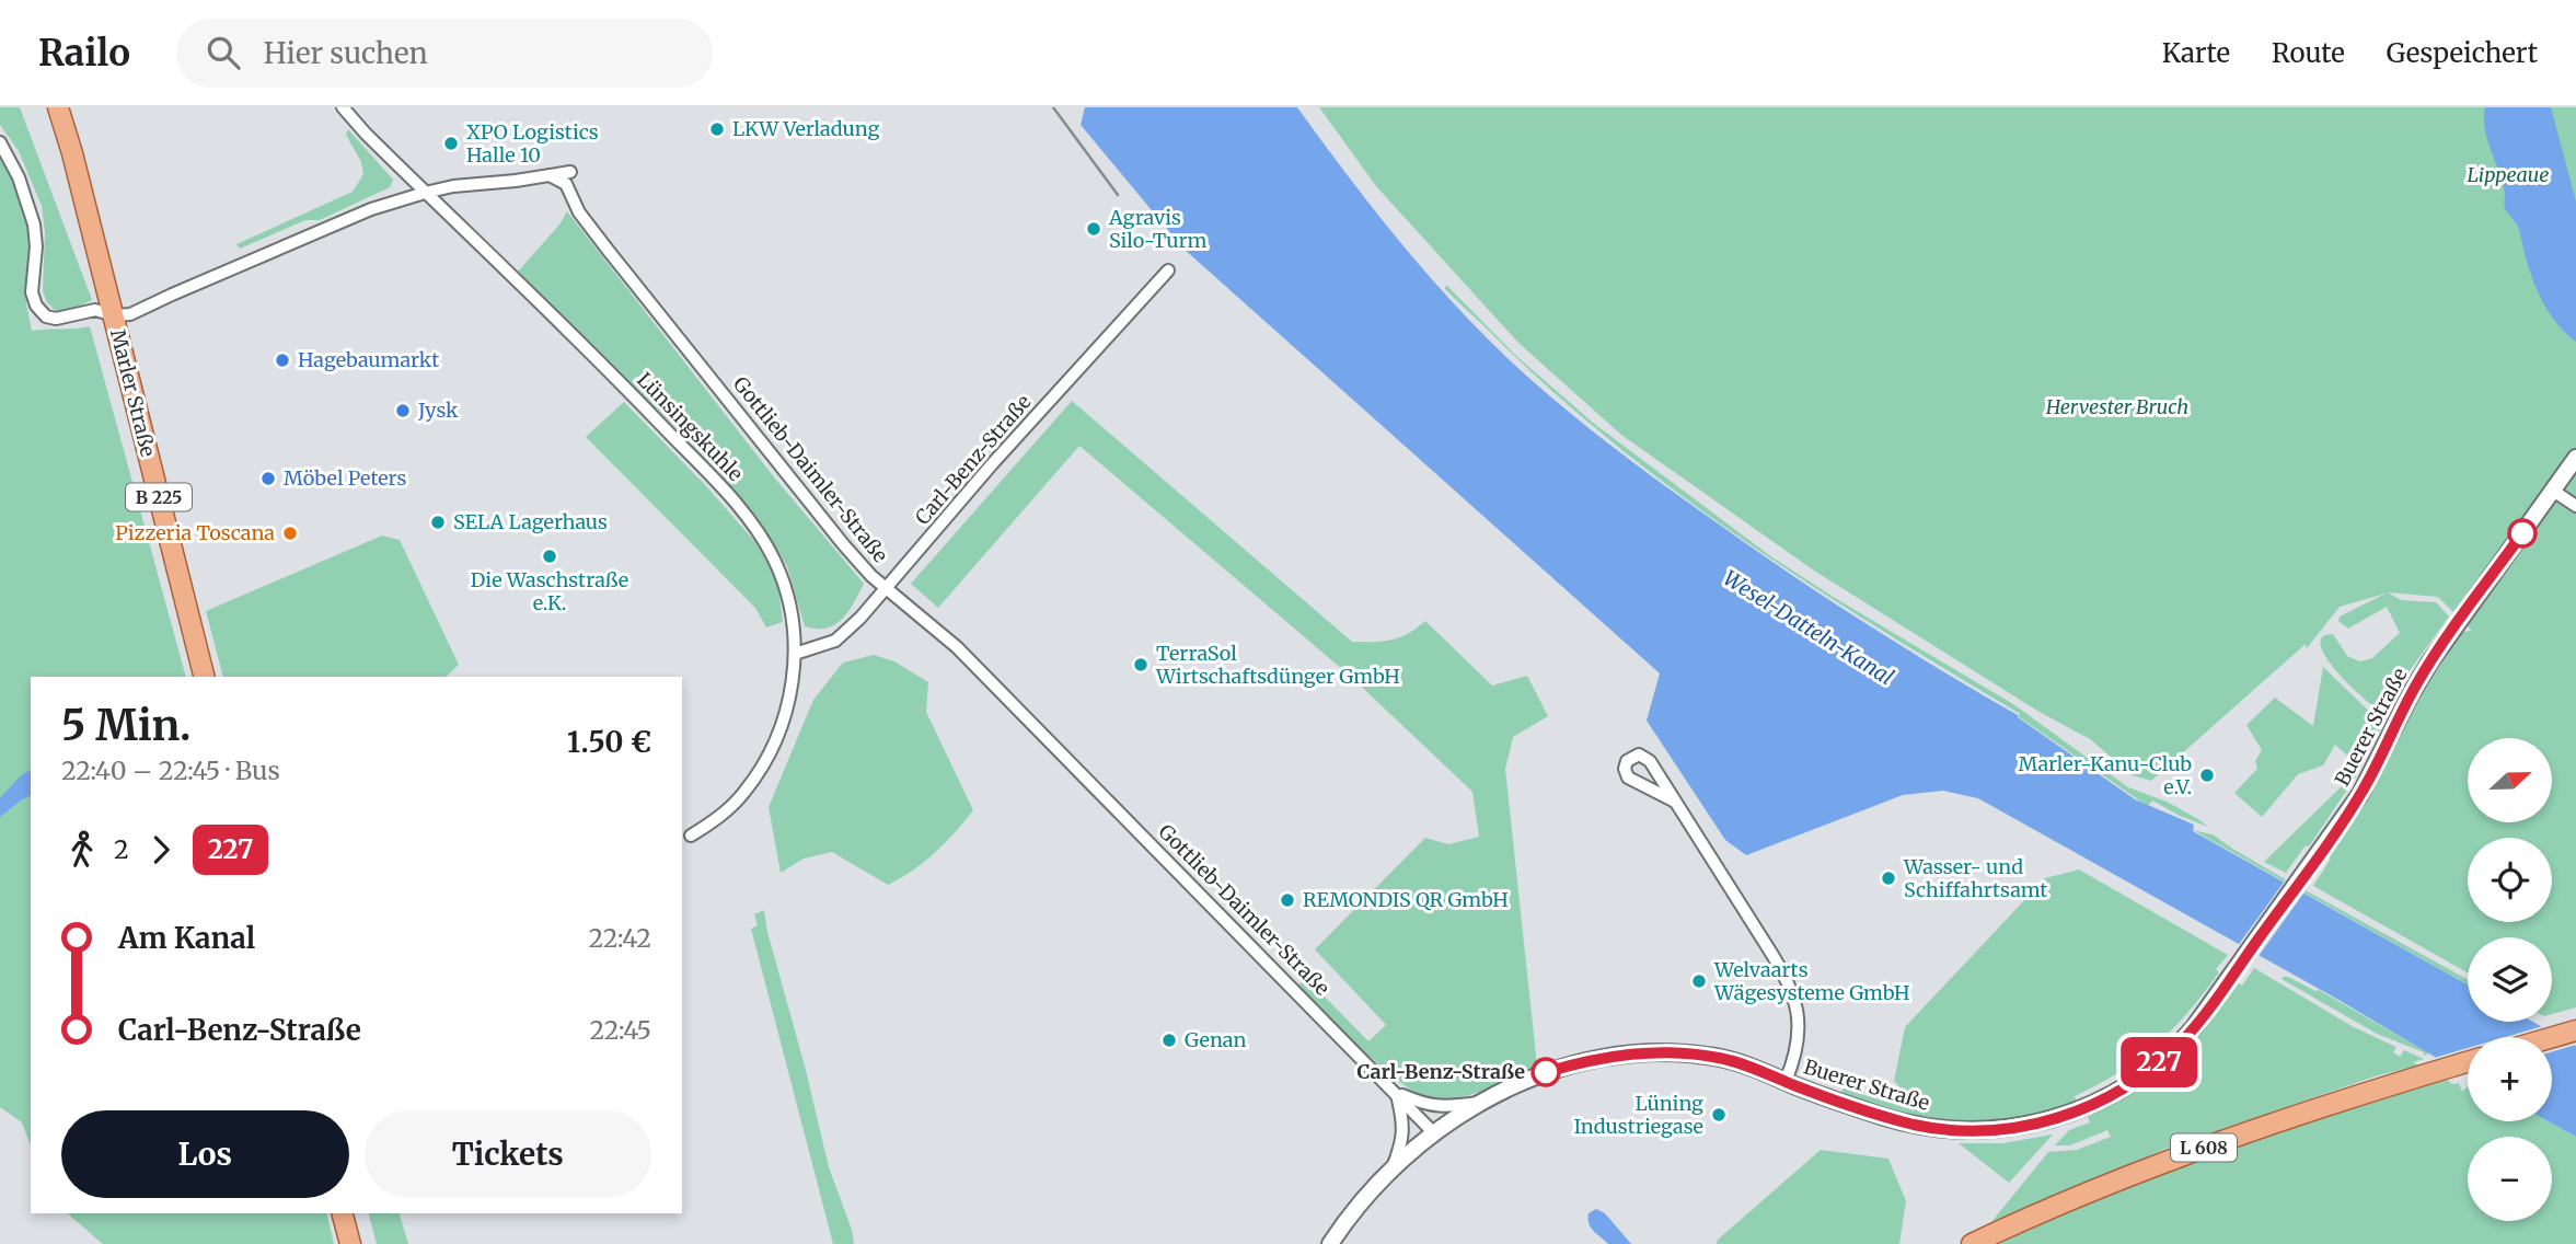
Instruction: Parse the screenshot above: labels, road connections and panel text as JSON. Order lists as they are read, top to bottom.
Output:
{
  "streets": {
    "main road": ["Marler Straße", "B 225", "L 608"],
    "street": [
      "Lünsingskuhle",
      "Carl-Benz-Straße",
      "Gottlieb-Daimler-Straße",
      "Buerer Straße"
    ]
  },
  "crossings": [
    ["Lünsingskuhle", "Carl-Benz-Straße"],
    ["Carl-Benz-Straße", "Gottlieb-Daimler-Straße"],
    ["Gottlieb-Daimler-Straße", "Buerer Straße"]
  ],
  "water": ["Wesel-Datteln-Kanal"],
  "parks": ["Lippeaue", "Hervester Bruch"],
  "places": [
    "LKW Verladung",
    "XPO Logistics Halle 10",
    "Agravis Silo-Turm",
    "Hagebaumarkt",
    "Jysk",
    "Möbel Peters",
    "SELA Lagerhaus",
    "Pizzeria Toscana",
    "Die Waschstraße e.K.",
    "TerraSol Wirtschaftsdünger GmbH",
    "Marler-Kanu-Club e.V.",
    "Wasser- und Schiffahrtsamt",
    "REMONDIS QR GmbH",
    "Welvaarts Wägesysteme GmbH",
    "Genan",
    "Carl-Benz-Straße",
    "Lüning Industriegase"
  ],
  "lines": ["bus line 227"],
  "north": "right",
  "page": {
    "header": "Railo",
    "search": "Hier suchen",
    "nav": ["Karte", "Route", "Gespeichert"],
    "on_map": "227",
    "heading": ["5 Min.", "22:40 – 22:45 · Bus", "1.50 €"],
    "map_buttons": ["+", "−"],
    "legs": ["2", "227"],
    "list": [
      {
        "name": "Am Kanal",
        "value": "22:42"
      },
      {
        "name": "Carl-Benz-Straße",
        "value": "22:45"
      }
    ],
    "buttons": ["Los", "Tickets"]
  }
}
